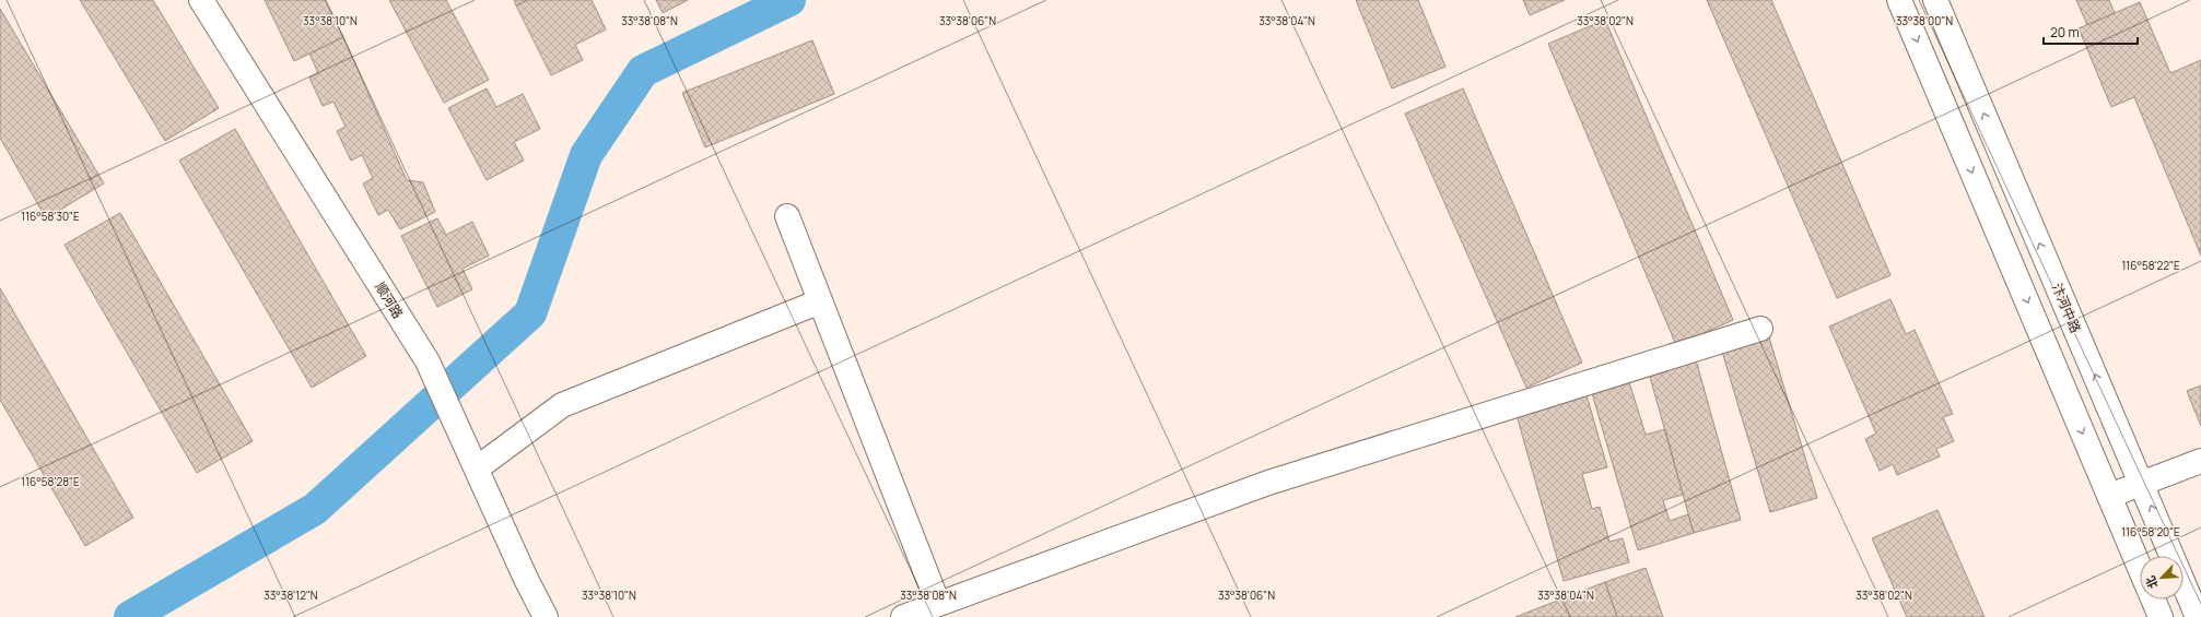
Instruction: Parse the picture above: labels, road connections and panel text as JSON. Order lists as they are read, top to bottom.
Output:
{
  "streets": {
    "street": ["顺河路", "汴河中路"]
  },
  "scale_bar": "20 m",
  "north": "bottom left",
  "coordinates": [
    "33°38'10\"N",
    "33°38'08\"N",
    "33°38'06\"N",
    "33°38'04\"N",
    "33°38'02\"N",
    "33°38'00\"N",
    "116°58'30\"E",
    "116°58'22\"E",
    "116°58'28\"E",
    "116°58'20\"E",
    "33°38'12\"N"
  ]
}
